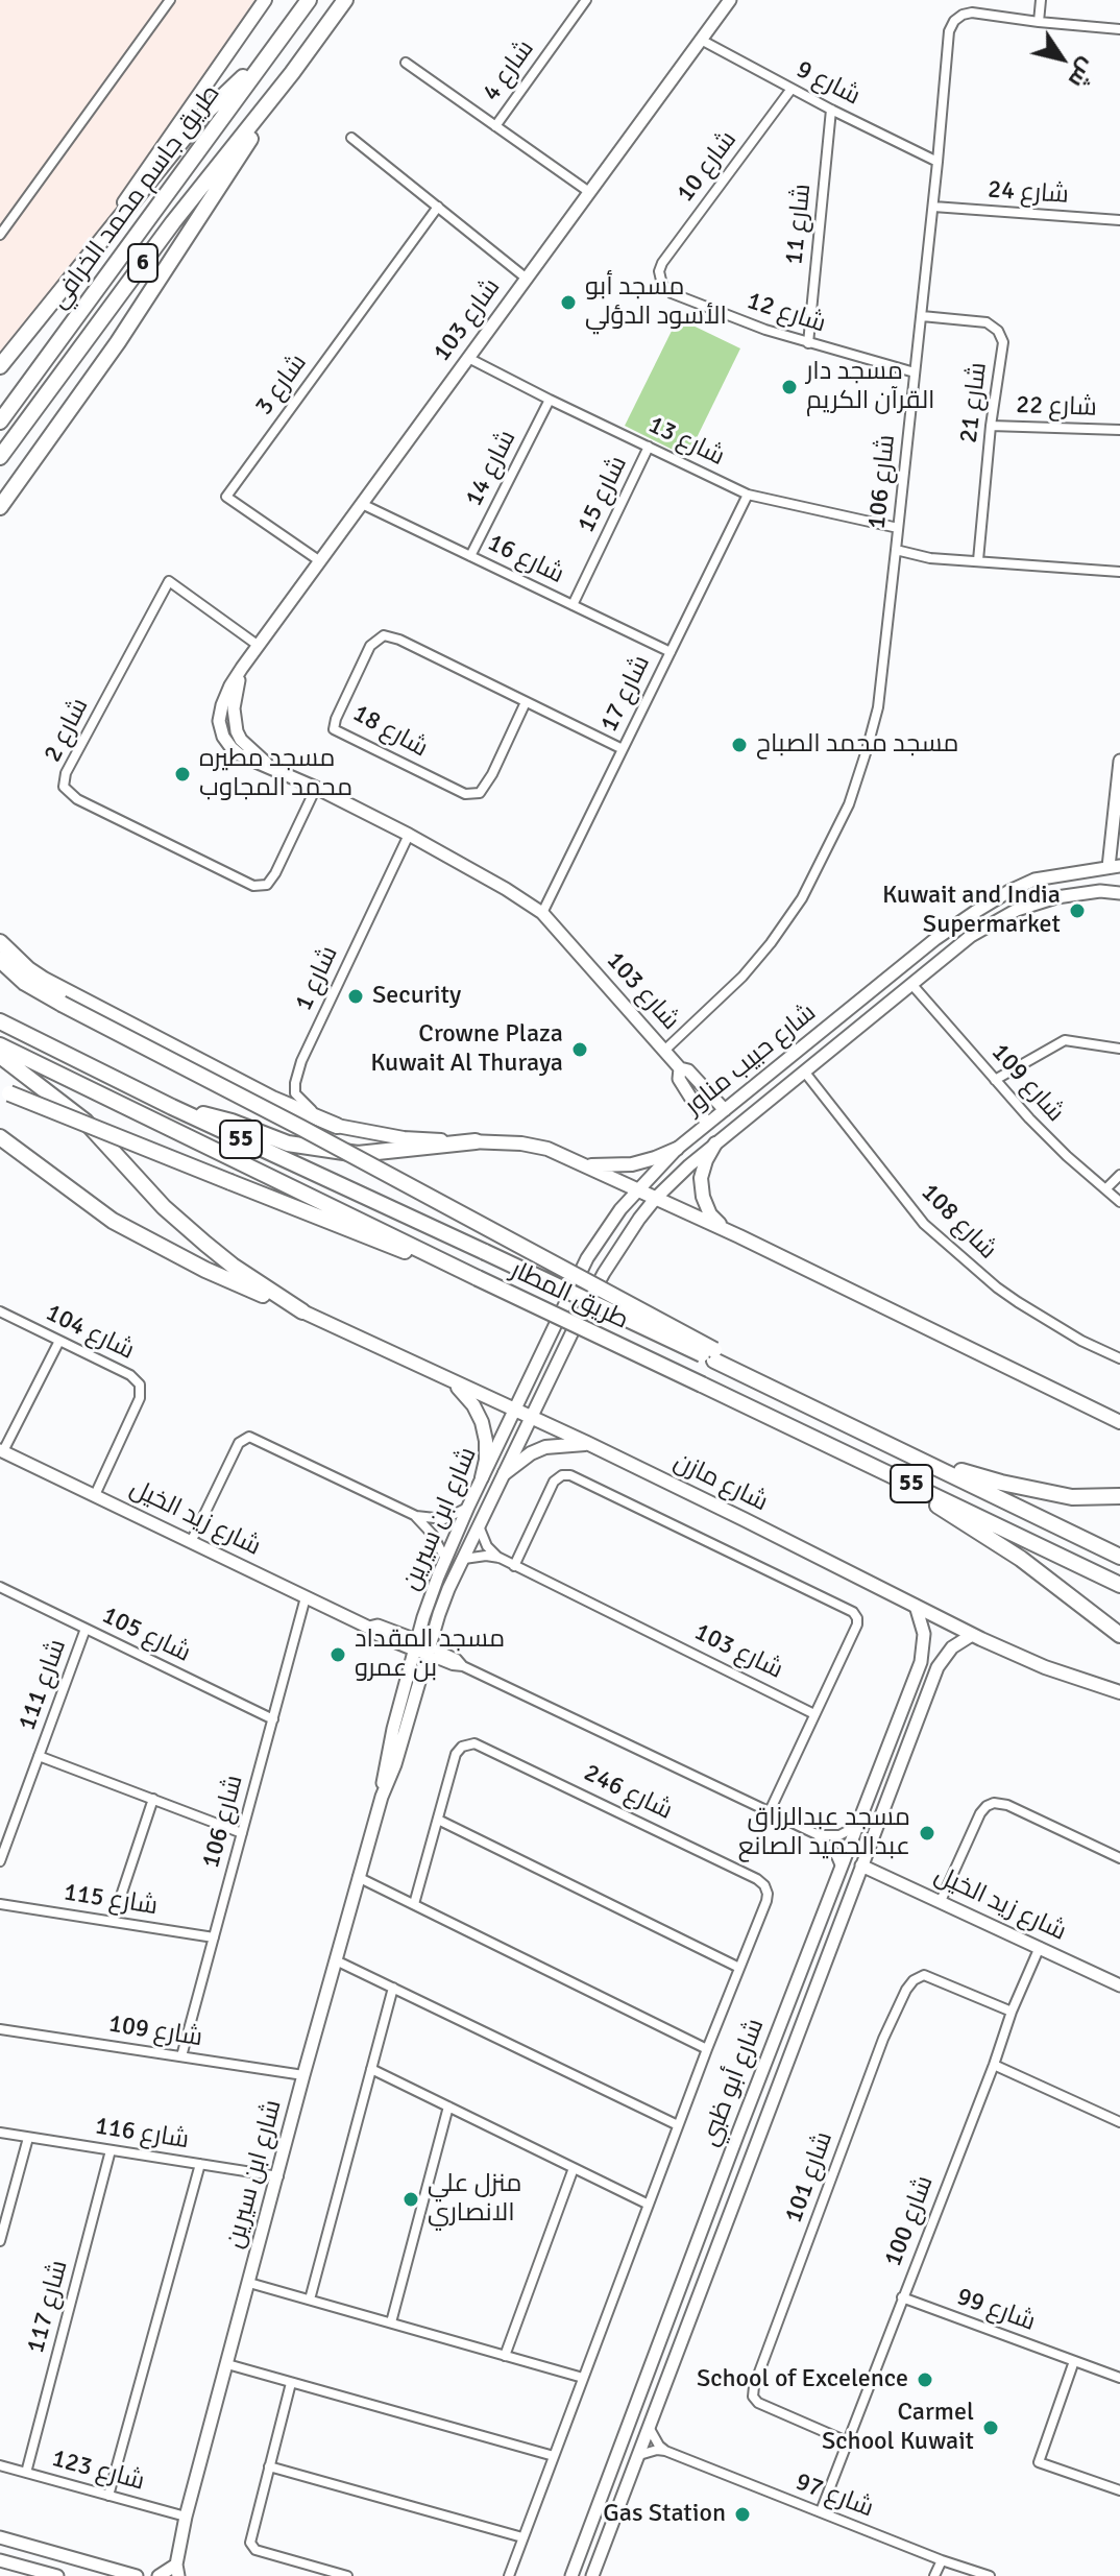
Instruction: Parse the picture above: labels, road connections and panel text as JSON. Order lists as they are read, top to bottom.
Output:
{
  "streets": {
    "highway": [
      "طريق جاسم محمد الخرافي",
      "6",
      "55",
      "طريق المطار"
    ],
    "main road": ["شارع مازن"],
    "street": [
      "شارع 4",
      "شارع 9",
      "شارع 10",
      "شارع 24",
      "شارع 11",
      "شارع 12",
      "شارع 103",
      "شارع 3",
      "شارع 21",
      "شارع 22",
      "شارع 13",
      "شارع 14",
      "شارع 106",
      "شارع 15",
      "شارع 16",
      "شارع 17",
      "شارع 2",
      "شارع 18",
      "شارع 1",
      "شارع حبيب مناور",
      "شارع 109",
      "شارع 108",
      "شارع 104",
      "شارع زيد الخيل",
      "شارع ابن سيرين",
      "شارع 105",
      "شارع 111",
      "شارع 246",
      "شارع 115",
      "شارع أبو ظبي",
      "شارع 116",
      "شارع 101",
      "شارع 100",
      "شارع 117",
      "شارع 99",
      "شارع 123",
      "شارع 97"
    ]
  },
  "crossings": [
    ["شارع 4", "شارع 103"],
    ["شارع 9", "شارع 10"],
    ["شارع 9", "شارع 11"],
    ["شارع 9", "شارع 103"],
    ["شارع 9", "شارع 106"],
    ["شارع 10", "شارع 12"],
    ["شارع 24", "شارع 106"],
    ["شارع 11", "شارع 12"],
    ["شارع 12", "شارع 106"],
    ["شارع 103", "شارع 3"],
    ["شارع 103", "شارع 13"],
    ["شارع 103", "شارع 106"],
    ["شارع 103", "شارع 16"],
    ["شارع 103", "شارع 17"],
    ["شارع 103", "شارع 2"],
    ["شارع 103", "شارع 1"],
    ["شارع 103", "شارع حبيب مناور"],
    ["شارع 103", "شارع ابن سيرين"],
    ["شارع 21", "شارع 22"],
    ["شارع 21", "شارع 106"],
    ["شارع 13", "شارع 14"],
    ["شارع 13", "شارع 106"],
    ["شارع 13", "شارع 15"],
    ["شارع 13", "شارع 17"],
    ["شارع 14", "شارع 16"],
    ["شارع 106", "شارع 109"],
    ["شارع 106", "شارع زيد الخيل"],
    ["شارع 106", "شارع 105"],
    ["شارع 106", "شارع 111"],
    ["شارع 106", "شارع 115"],
    ["شارع 15", "شارع 16"],
    ["شارع 16", "شارع 17"],
    ["شارع 17", "شارع 18"],
    ["شارع حبيب مناور", "شارع 109"],
    ["شارع حبيب مناور", "شارع 108"],
    ["شارع حبيب مناور", "شارع مازن"],
    ["شارع حبيب مناور", "شارع ابن سيرين"],
    ["شارع 109", "شارع ابن سيرين"],
    ["شارع 104", "شارع زيد الخيل"],
    ["شارع مازن", "شارع ابن سيرين"],
    ["شارع مازن", "شارع أبو ظبي"],
    ["شارع زيد الخيل", "شارع ابن سيرين"],
    ["شارع زيد الخيل", "شارع أبو ظبي"],
    ["شارع زيد الخيل", "شارع 100"],
    ["شارع ابن سيرين", "شارع 116"],
    ["شارع ابن سيرين", "شارع 123"],
    ["شارع 105", "شارع 111"],
    ["شارع 116", "شارع 117"],
    ["شارع 101", "شارع 100"],
    ["شارع 100", "شارع 99"],
    ["شارع 100", "شارع 97"],
    ["شارع 117", "شارع 123"]
  ],
  "places": [
    "مسجد أبو الأسود الدؤلي",
    "مسجد دار القرآن الكريم",
    "مسجد محمد الصباح",
    "مسجد مطيره محمد المجاوب",
    "Kuwait and India Supermarket",
    "Security",
    "Crowne Plaza Kuwait Al Thuraya",
    "مسجد المقداد بن عمرو",
    "مسجد عبدالرزاق عبدالحميد الصانع",
    "منزل علي الانصاري",
    "School of Excelence",
    "Carmel School Kuwait",
    "Gas Station"
  ],
  "north": "bottom right"
}
